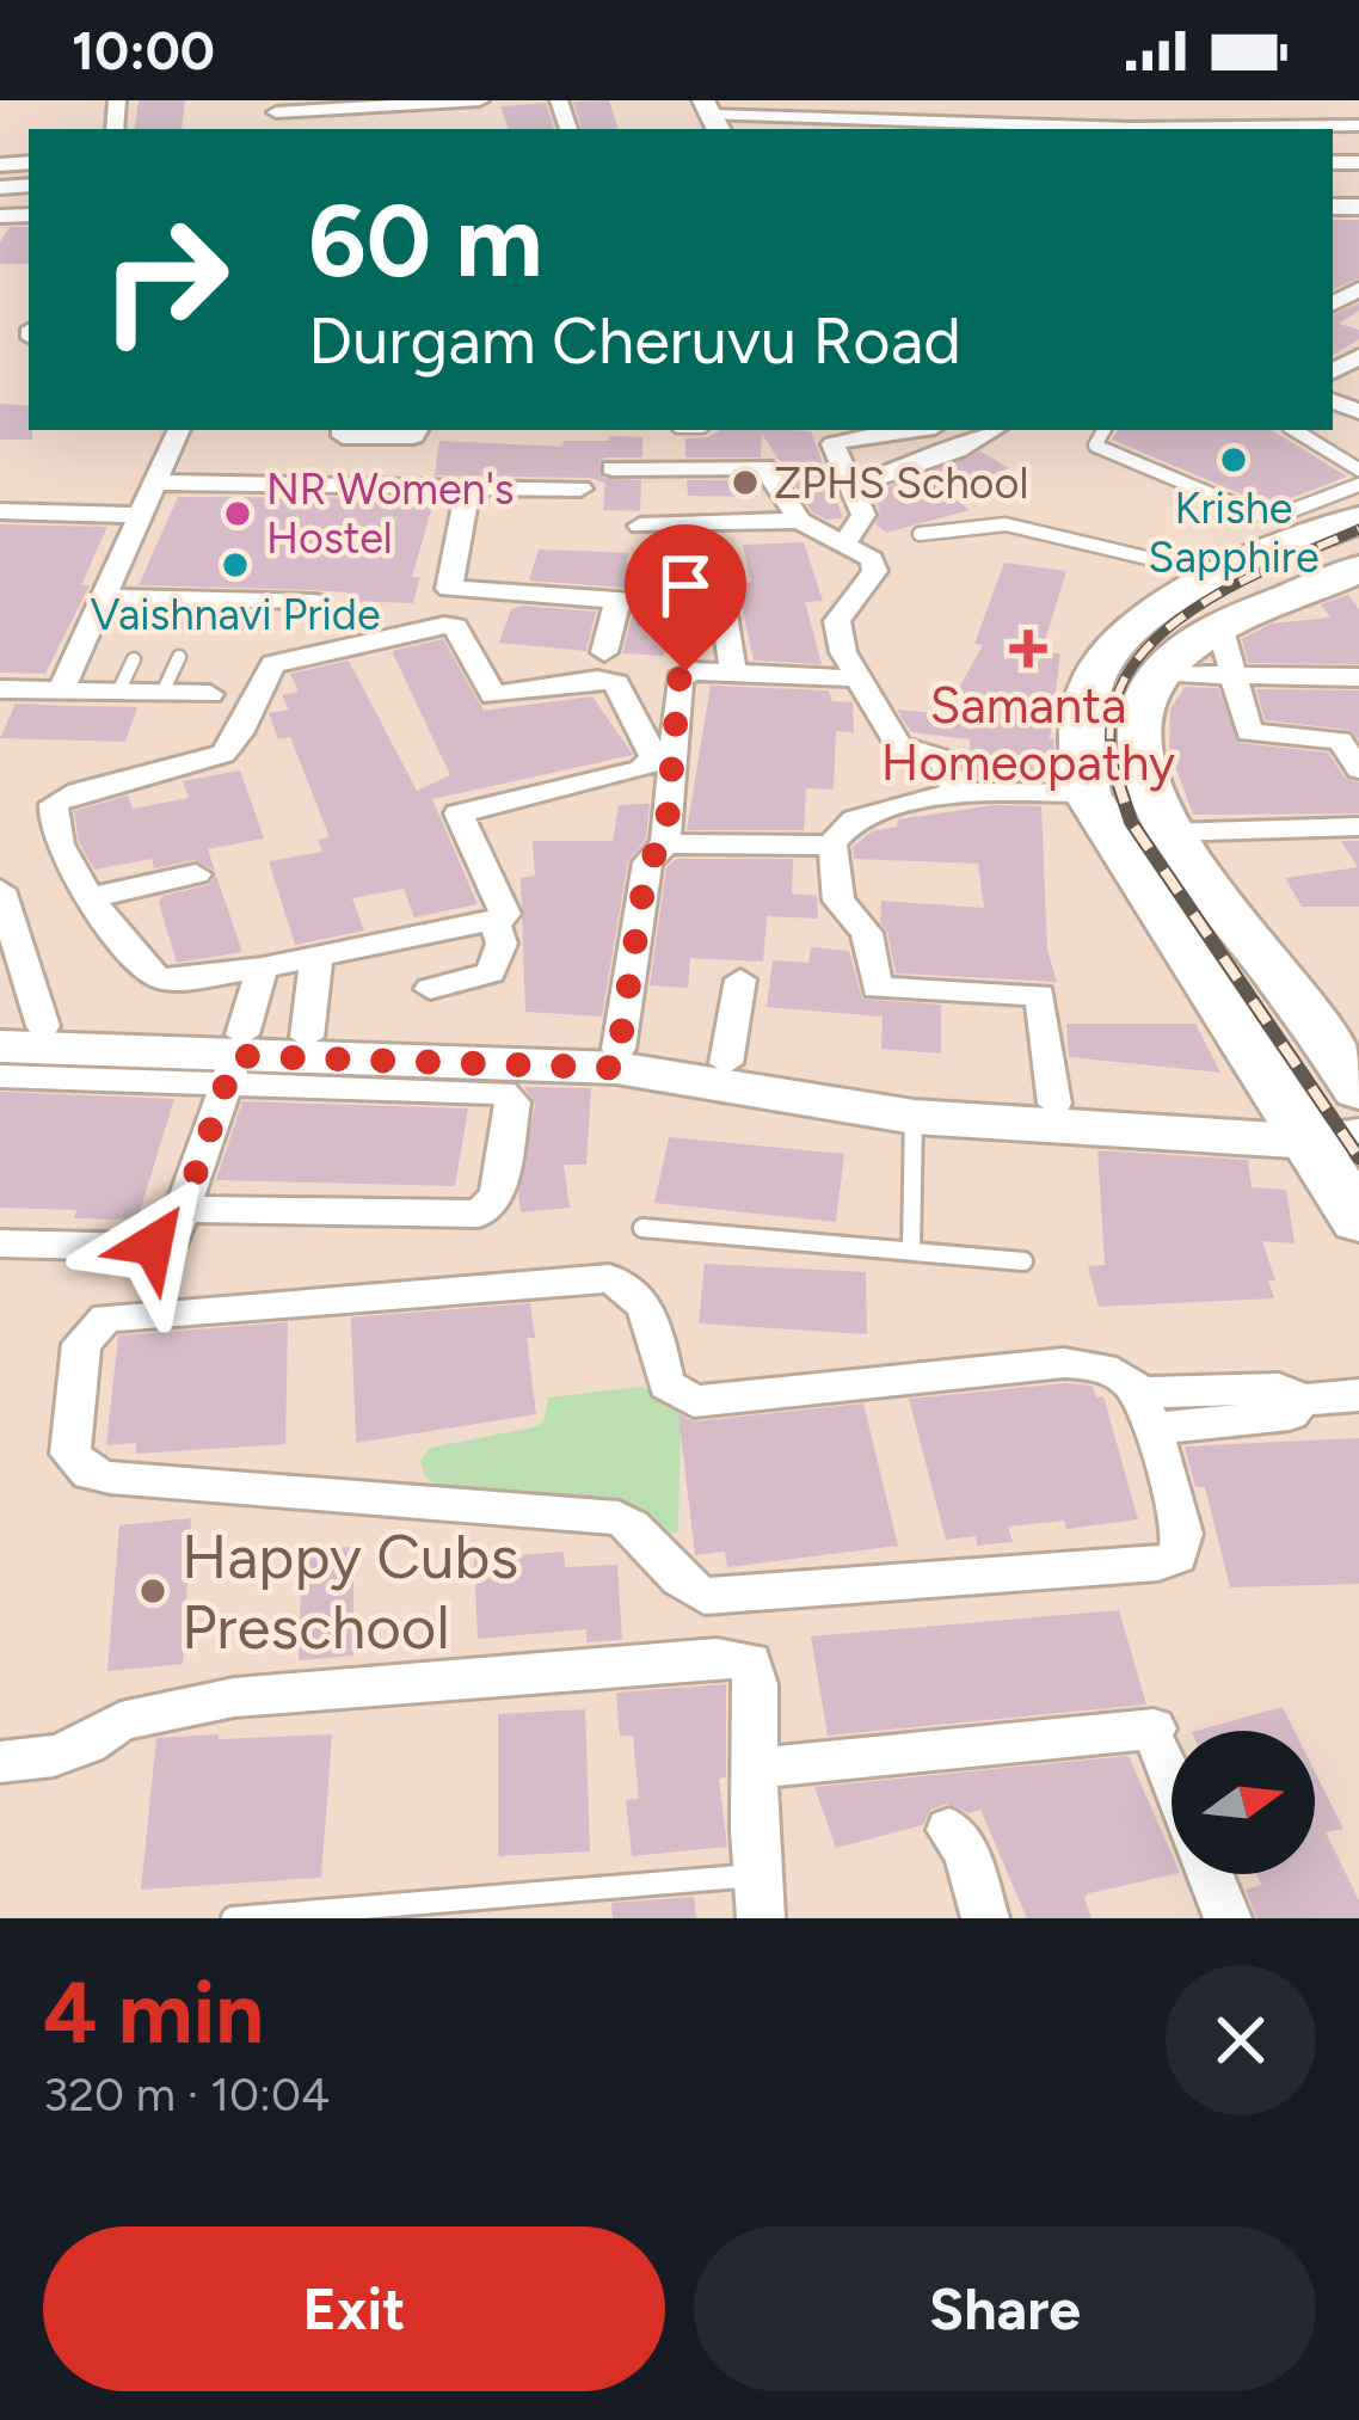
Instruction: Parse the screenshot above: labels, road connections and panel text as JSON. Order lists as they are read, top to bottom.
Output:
{
  "places": {
    "other": [
      "Krishe Sapphire",
      "ZPHS School",
      "NR Women's Hostel",
      "Vaishnavi Pride",
      "Happy Cubs Preschool"
    ],
    "health": ["Samanta Homeopathy"]
  },
  "north": "right",
  "page": {
    "status": "10:00",
    "turn": ["60 m", "Durgam Cheruvu Road"],
    "heading": ["4 min", "320 m · 10:04"],
    "buttons": ["Exit", "Share"]
  }
}
